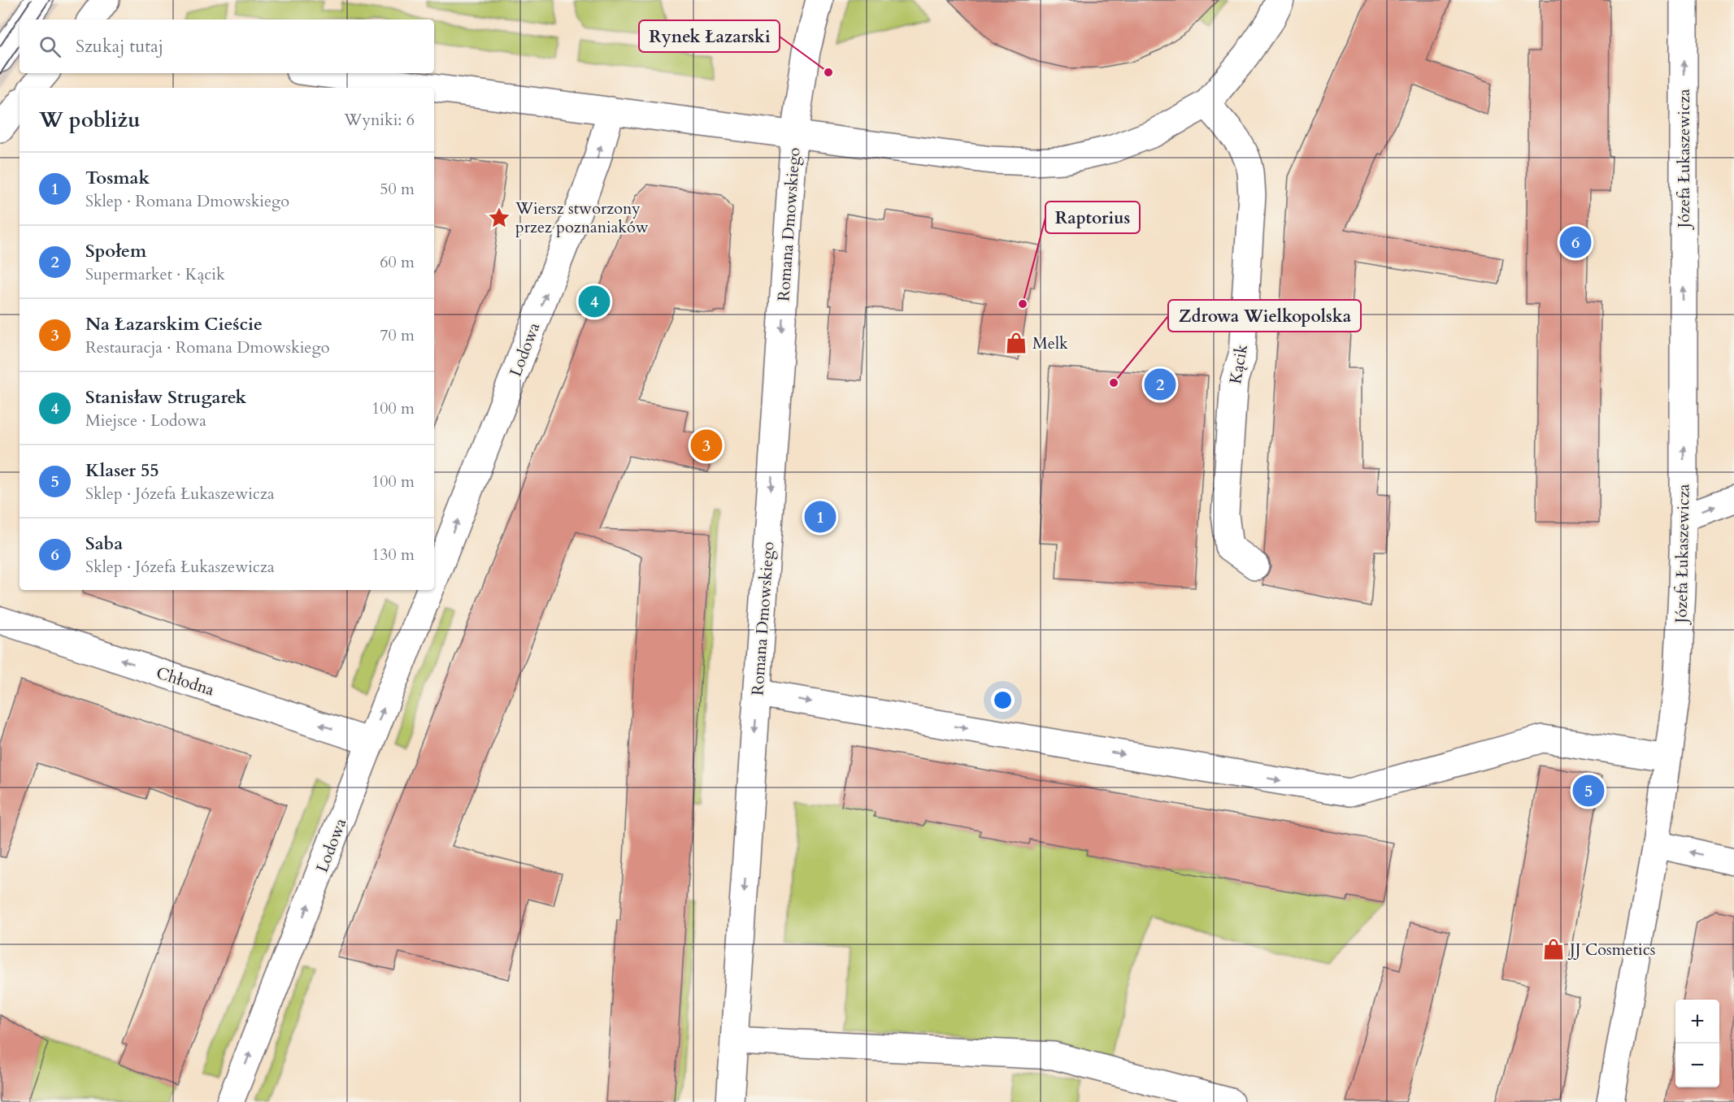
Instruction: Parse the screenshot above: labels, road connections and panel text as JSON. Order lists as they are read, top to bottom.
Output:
{
  "streets": {
    "street": [
      "Józefa Łukaszewicza",
      "Romana Dmowskiego",
      "Lodowa",
      "Kącik",
      "Chłodna"
    ]
  },
  "crossings": [
    ["Lodowa", "Chłodna"]
  ],
  "one_way": [
    "Józefa Łukaszewicza",
    "Romana Dmowskiego",
    "Lodowa",
    "Chłodna"
  ],
  "places": {
    "other": ["Rynek Łazarski", "Raptorius", "Zdrowa Wielkopolska"],
    "place": ["Wiersz stworzony przez poznaniaków"],
    "shop": ["Melk", "JJ Cosmetics"]
  },
  "page": {
    "search": "Szukaj tutaj",
    "heading": ["W pobliżu", "Wyniki: 6"],
    "list": [
      {
        "mark": "1",
        "name": "Tosmak",
        "note": "Sklep · Romana Dmowskiego",
        "value": "50 m"
      },
      {
        "mark": "2",
        "name": "Społem",
        "note": "Supermarket · Kącik",
        "value": "60 m"
      },
      {
        "mark": "3",
        "name": "Na Łazarskim Cieście",
        "note": "Restauracja · Romana Dmowskiego",
        "value": "70 m"
      },
      {
        "mark": "4",
        "name": "Stanisław Strugarek",
        "note": "Miejsce · Lodowa",
        "value": "100 m"
      },
      {
        "mark": "5",
        "name": "Klaser 55",
        "note": "Sklep · Józefa Łukaszewicza",
        "value": "100 m"
      },
      {
        "mark": "6",
        "name": "Saba",
        "note": "Sklep · Józefa Łukaszewicza",
        "value": "130 m"
      }
    ],
    "pins": [
      "6",
      "4",
      "2",
      "3",
      "1",
      "5"
    ],
    "map_buttons": ["+", "−"]
  }
}
